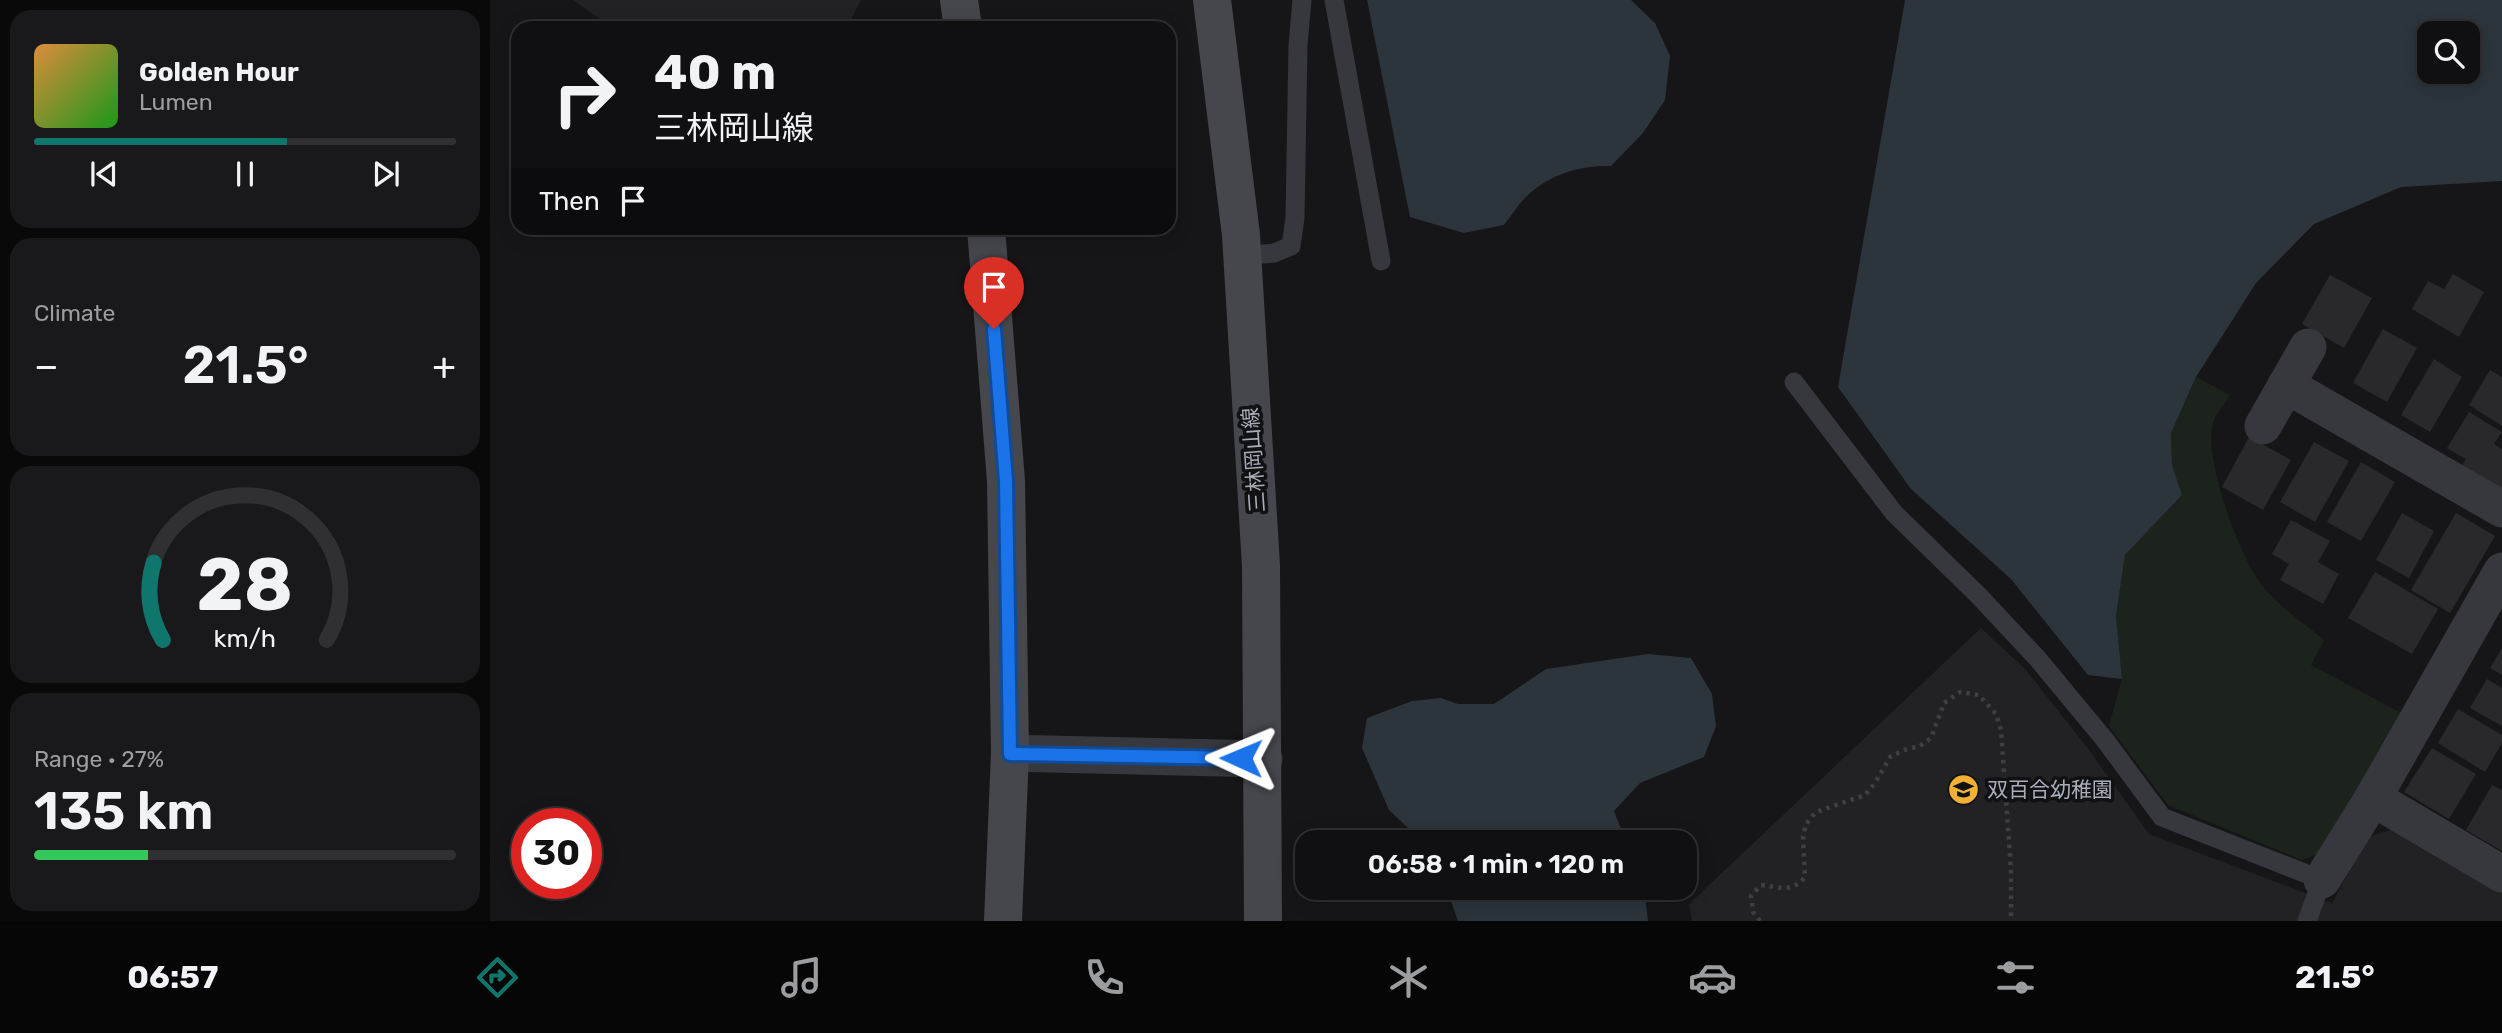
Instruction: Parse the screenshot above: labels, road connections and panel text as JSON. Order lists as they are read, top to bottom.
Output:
{
  "streets": {
    "main road": ["三林岡山線"]
  },
  "places": {
    "school or university": ["双百合幼稚園"]
  },
  "page": {
    "turn": ["40 m", "三林岡山線"],
    "song": ["Golden Hour", "Lumen"],
    "then": "Then",
    "tile": [
      "Climate",
      ["Range · 27%", "135 km"]
    ],
    "heat": ["−", "21.5°", "+"],
    "limit": "30",
    "trip": "06:58 · 1 min · 120 m",
    "tabs": ["06:57", "21.5°"],
    "gauge": ["28", "km/h"]
  }
}
